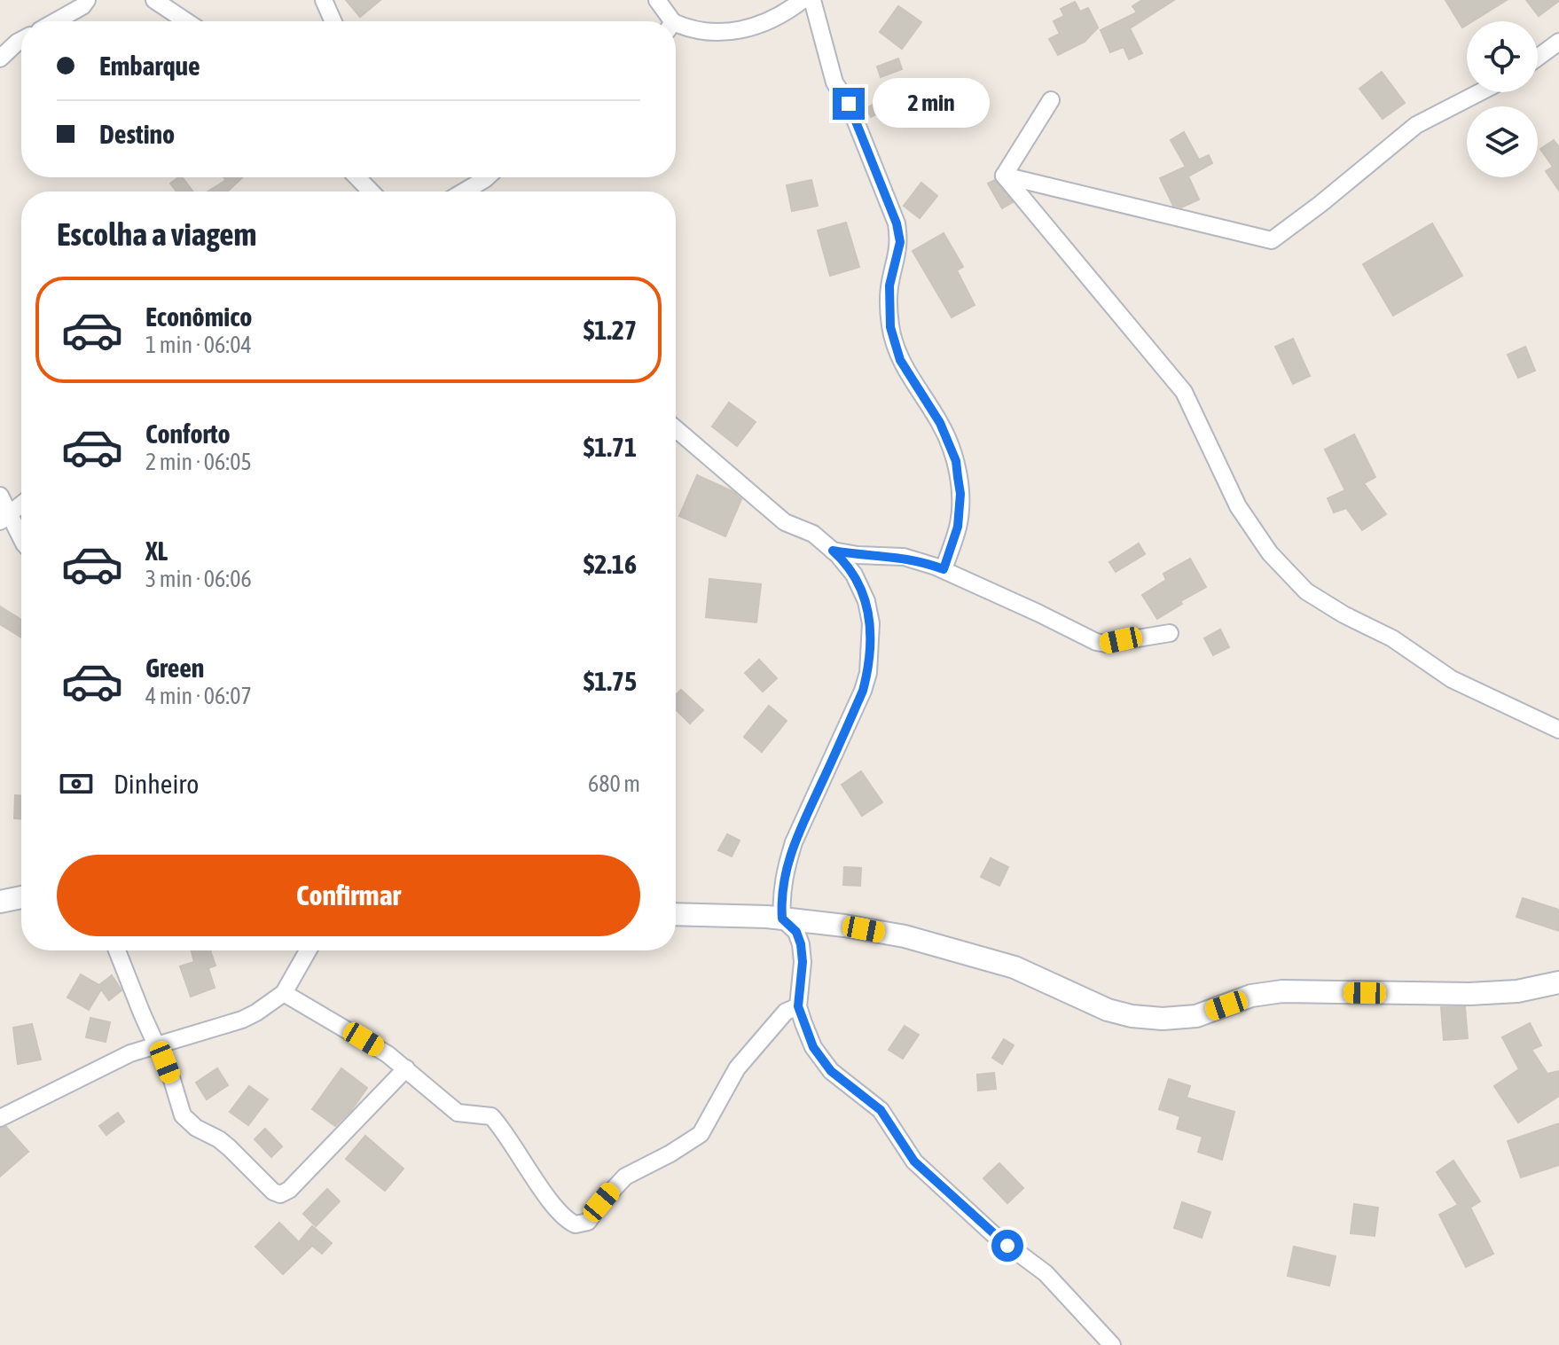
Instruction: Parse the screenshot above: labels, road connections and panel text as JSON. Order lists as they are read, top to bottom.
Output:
{
  "page": {
    "banner": ["Embarque", "Destino"],
    "bubble": "2 min",
    "heading": "Escolha a viagem",
    "list": [
      {
        "name": "Econômico",
        "note": "1 min · 06:04",
        "value": "$1.27"
      },
      {
        "name": "Conforto",
        "note": "2 min · 06:05",
        "value": "$1.71"
      },
      {
        "name": "XL",
        "note": "3 min · 06:06",
        "value": "$2.16"
      },
      {
        "name": "Green",
        "note": "4 min · 06:07",
        "value": "$1.75"
      }
    ],
    "pay": ["Dinheiro", "680 m"],
    "buttons": "Confirmar"
  }
}
